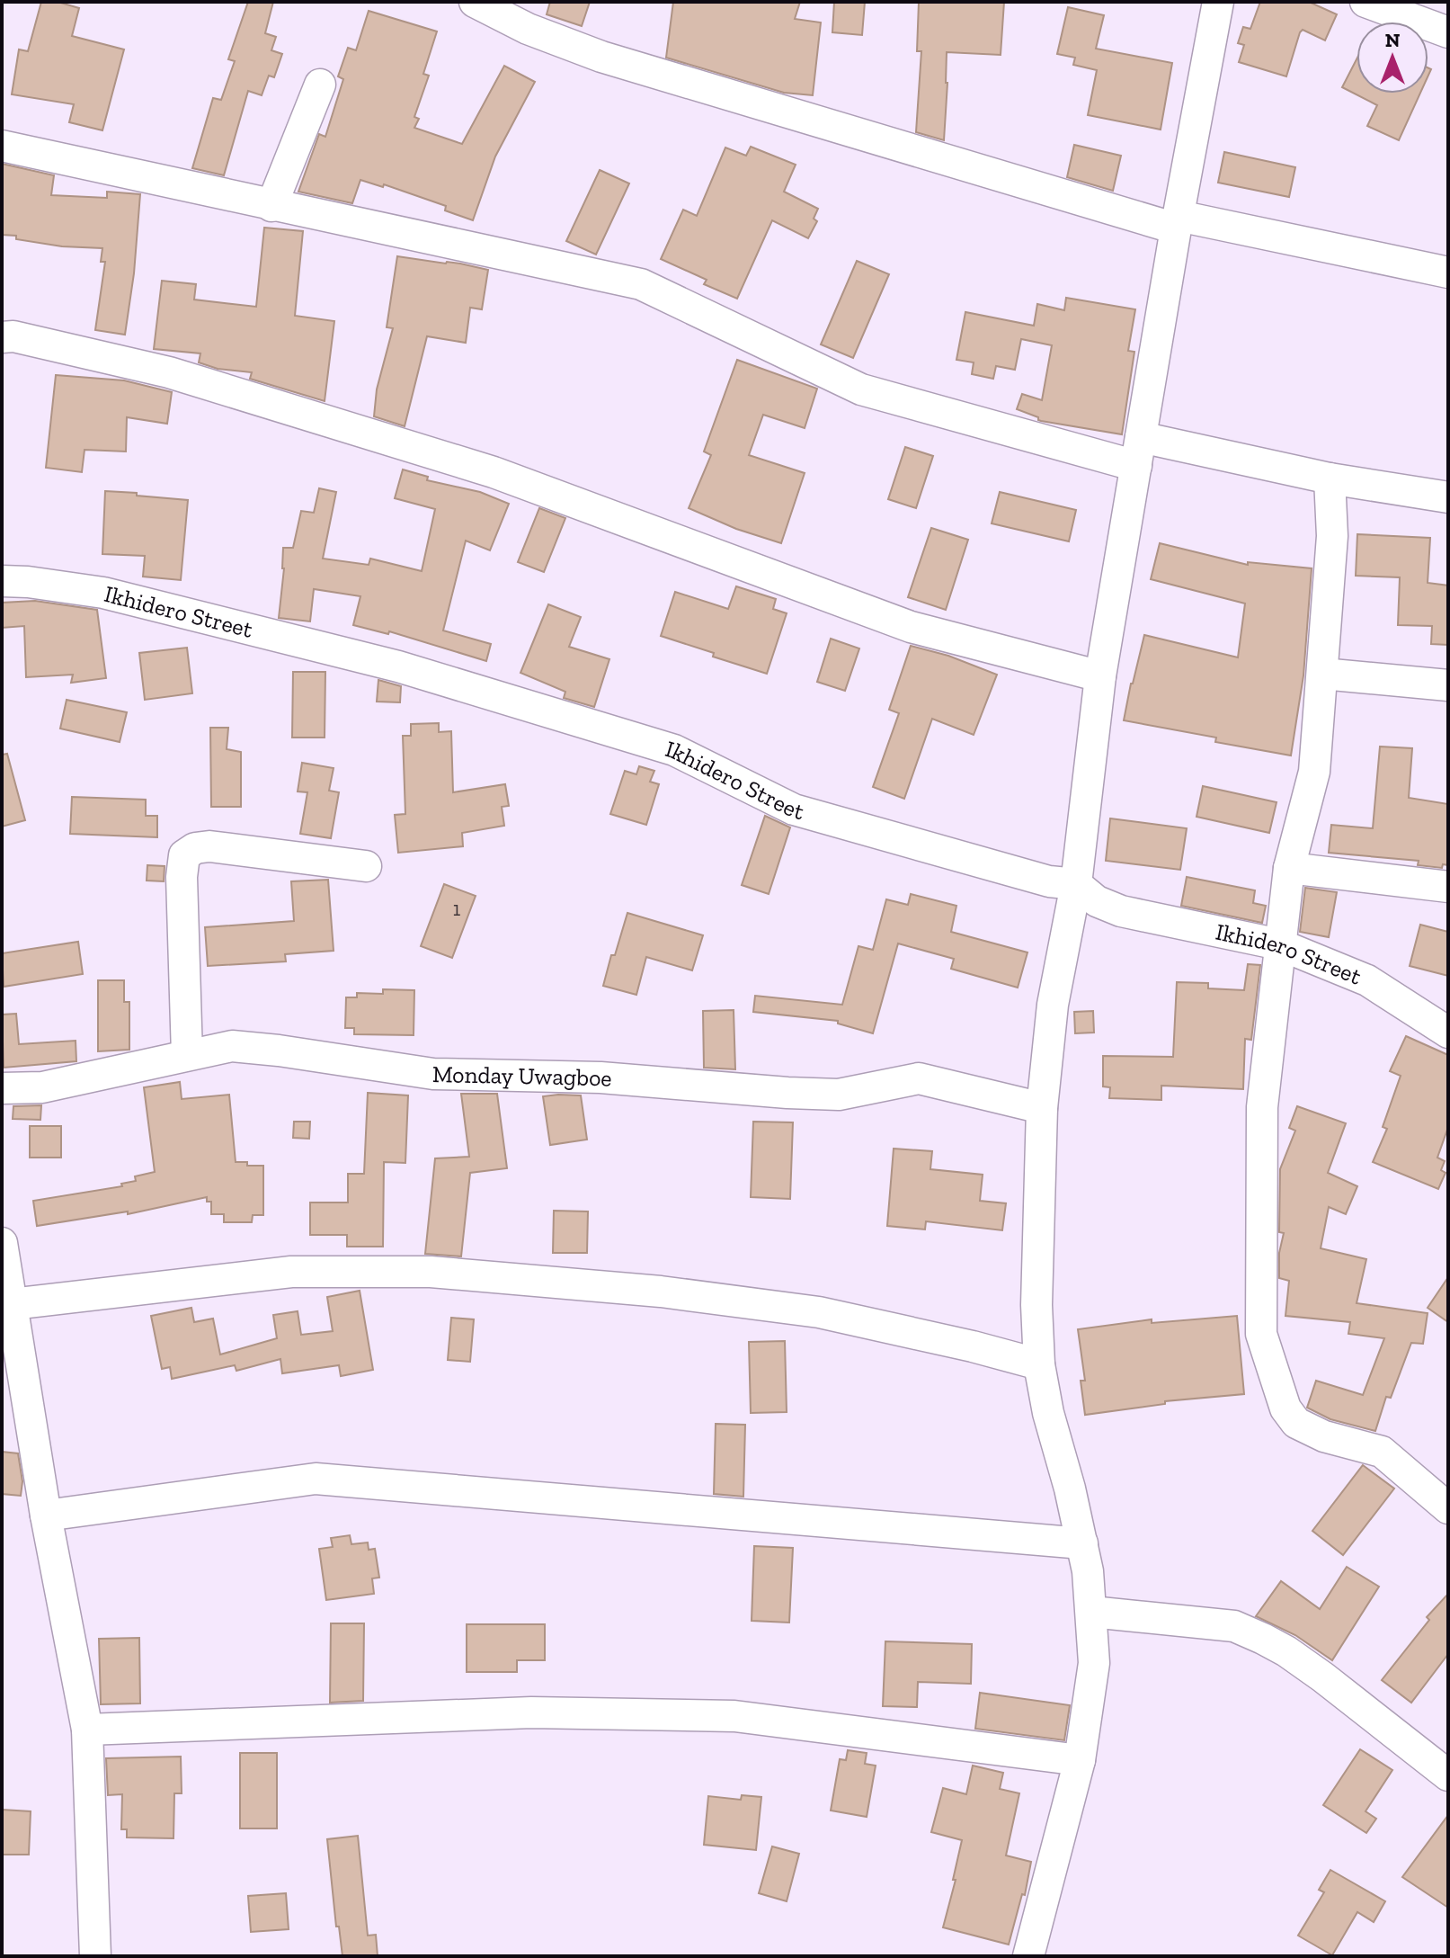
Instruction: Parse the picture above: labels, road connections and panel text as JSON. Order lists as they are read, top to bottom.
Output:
{
  "streets": {
    "street": ["Ikhidero Street", "Monday Uwagboe"]
  },
  "house_numbers": ["1"],
  "north": "top"
}
